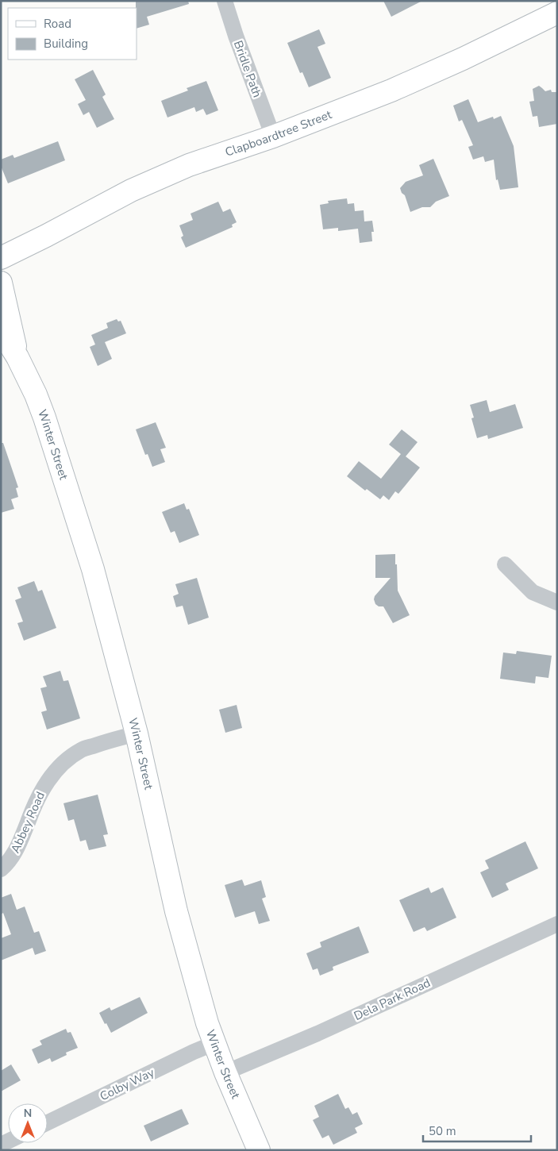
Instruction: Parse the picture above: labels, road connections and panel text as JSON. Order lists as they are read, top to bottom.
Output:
{
  "streets": {
    "street": [
      "Bridle Path",
      "Clapboardtree Street",
      "Winter Street",
      "Abbey Road",
      "Dela Park Road",
      "Colby Way"
    ]
  },
  "crossings": [
    ["Bridle Path", "Clapboardtree Street"],
    ["Winter Street", "Abbey Road"],
    ["Winter Street", "Dela Park Road"],
    ["Winter Street", "Colby Way"]
  ],
  "legend": ["Road", "Building"],
  "scale_bar": "50 m",
  "north": "top"
}
